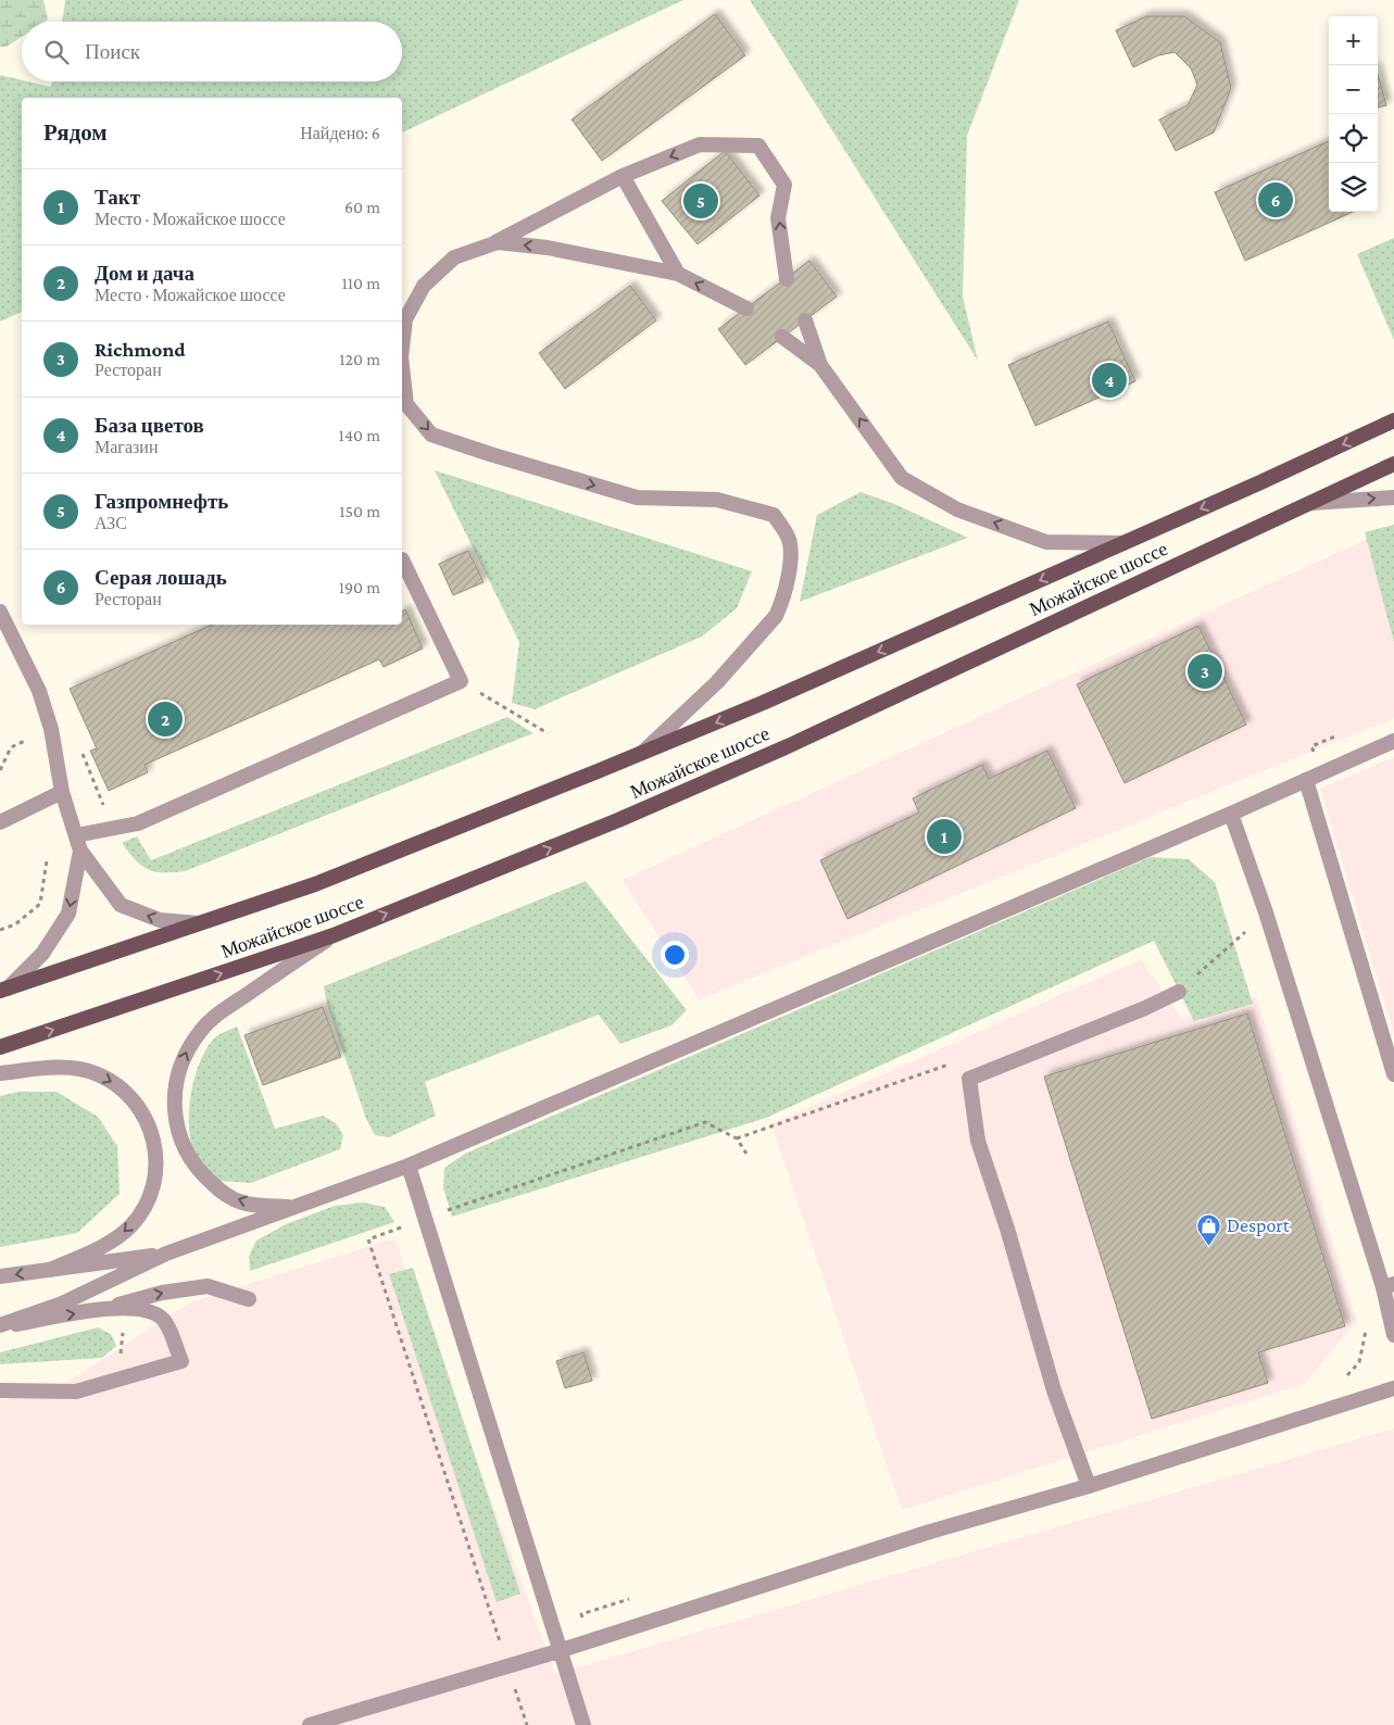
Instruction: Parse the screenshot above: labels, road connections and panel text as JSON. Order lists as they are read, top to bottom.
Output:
{
  "streets": {
    "main road": ["Можайское шоссе"]
  },
  "places": {
    "shop": ["Desport"]
  },
  "page": {
    "map_buttons": ["+", "−"],
    "search": "Поиск",
    "heading": ["Рядом", "Найдено: 6"],
    "list": [
      {
        "mark": "1",
        "name": "Такт",
        "note": "Место · Можайское шоссе",
        "value": "60 m"
      },
      {
        "mark": "2",
        "name": "Дом и дача",
        "note": "Место · Можайское шоссе",
        "value": "110 m"
      },
      {
        "mark": "3",
        "name": "Richmond",
        "note": "Ресторан",
        "value": "120 m"
      },
      {
        "mark": "4",
        "name": "База цветов",
        "note": "Магазин",
        "value": "140 m"
      },
      {
        "mark": "5",
        "name": "Газпромнефть",
        "note": "АЗС",
        "value": "150 m"
      },
      {
        "mark": "6",
        "name": "Серая лошадь",
        "note": "Ресторан",
        "value": "190 m"
      }
    ],
    "pins": [
      "6",
      "5",
      "4",
      "3",
      "2",
      "1"
    ]
  }
}
